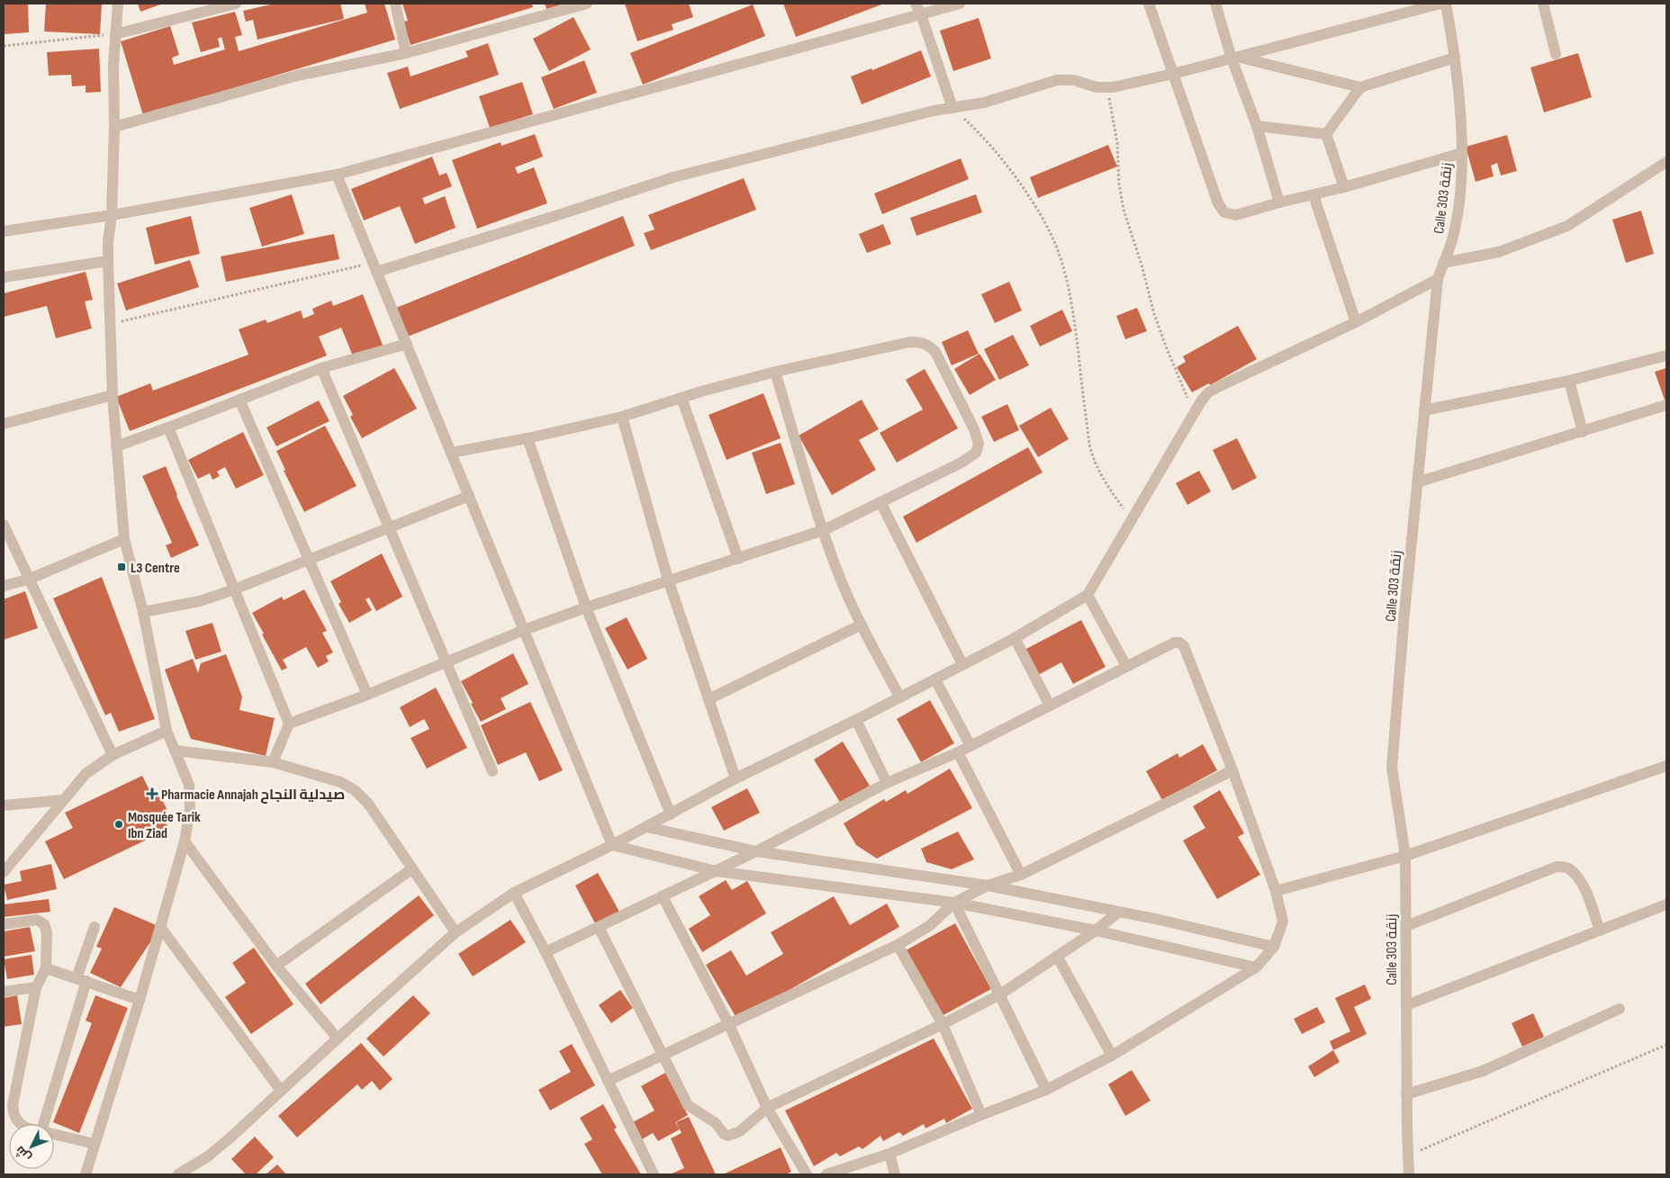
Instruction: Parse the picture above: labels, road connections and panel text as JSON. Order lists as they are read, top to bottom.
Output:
{
  "streets": {
    "street": ["Calle 303 زنقة"]
  },
  "places": {
    "transit": ["L3 Centre"],
    "health": ["Pharmacie Annajah صيدلية النجاح"],
    "other": ["Mosquée Tarik Ibn Ziad"]
  },
  "north": "bottom left"
}
